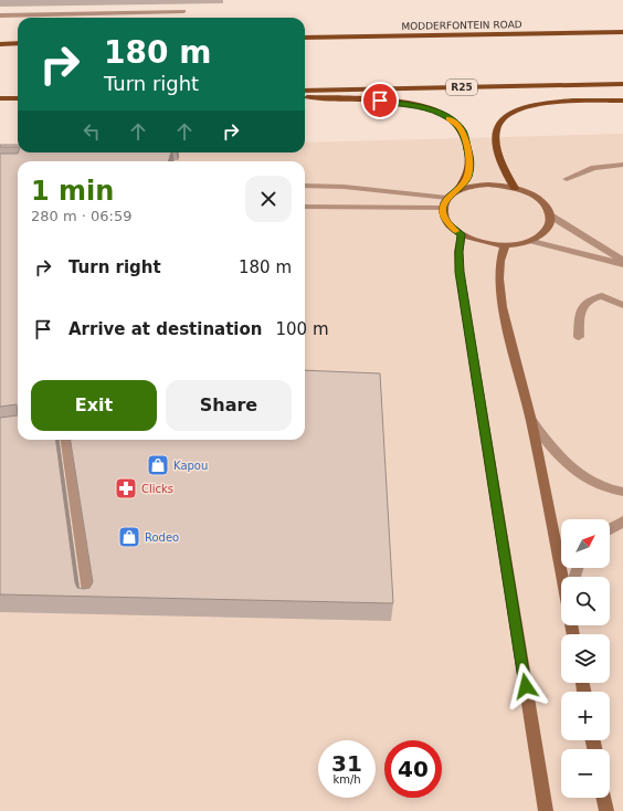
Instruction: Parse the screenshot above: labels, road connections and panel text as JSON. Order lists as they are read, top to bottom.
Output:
{
  "streets": {
    "main road": ["MODDERFONTEIN ROAD", "R25"]
  },
  "places": {
    "shop": ["Kapou", "Rodeo"],
    "pharmacy": ["Clicks"]
  },
  "north": "top right",
  "page": {
    "turn": ["180 m", "Turn right"],
    "heading": ["1 min", "280 m · 06:59"],
    "list": [
      {
        "name": "Turn right",
        "value": "180 m"
      },
      {
        "name": "Arrive at destination",
        "value": "100 m"
      }
    ],
    "buttons": ["Exit", "Share"],
    "map_buttons": ["+", "−"],
    "speed": "31 km/h",
    "limit": "40"
  }
}
